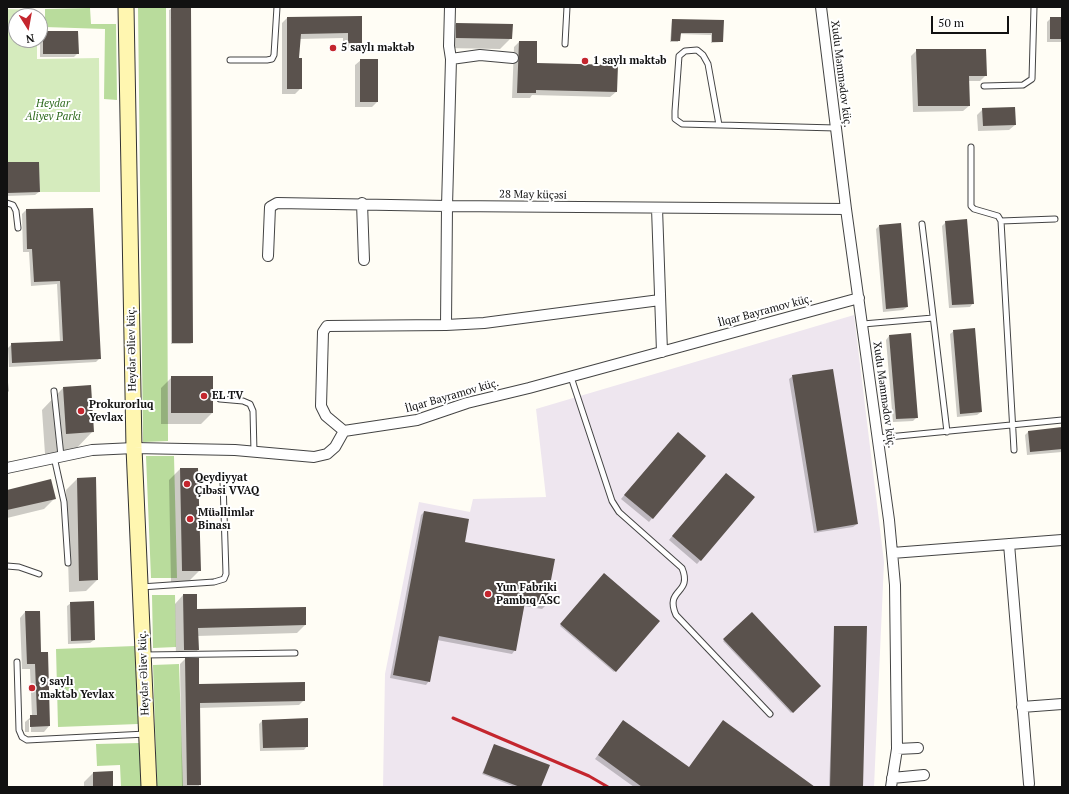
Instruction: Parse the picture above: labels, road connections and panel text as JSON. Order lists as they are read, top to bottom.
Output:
{
  "streets": {
    "street": [
      "Xudu Məmmədov küç.",
      "28 May küçəsi",
      "İlqar Bayramov küç.",
      "Heydər Əliev küç."
    ]
  },
  "crossings": [
    ["Xudu Məmmədov küç.", "28 May küçəsi"],
    ["Xudu Məmmədov küç.", "İlqar Bayramov küç."]
  ],
  "parks": ["Heydar Aliyev Parki"],
  "places": [
    "5 saylı məktəb",
    "1 saylı məktəb",
    "EL TV",
    "Prokurorluq Yevlax",
    "Qeydiyyat Çıbəsi VVAQ",
    "Müəllimlər Binası",
    "Yun Fabriki Pambıq ASC",
    "9 saylı məktəb Yevlax"
  ],
  "scale_bar": "50 m",
  "north": "bottom"
}
